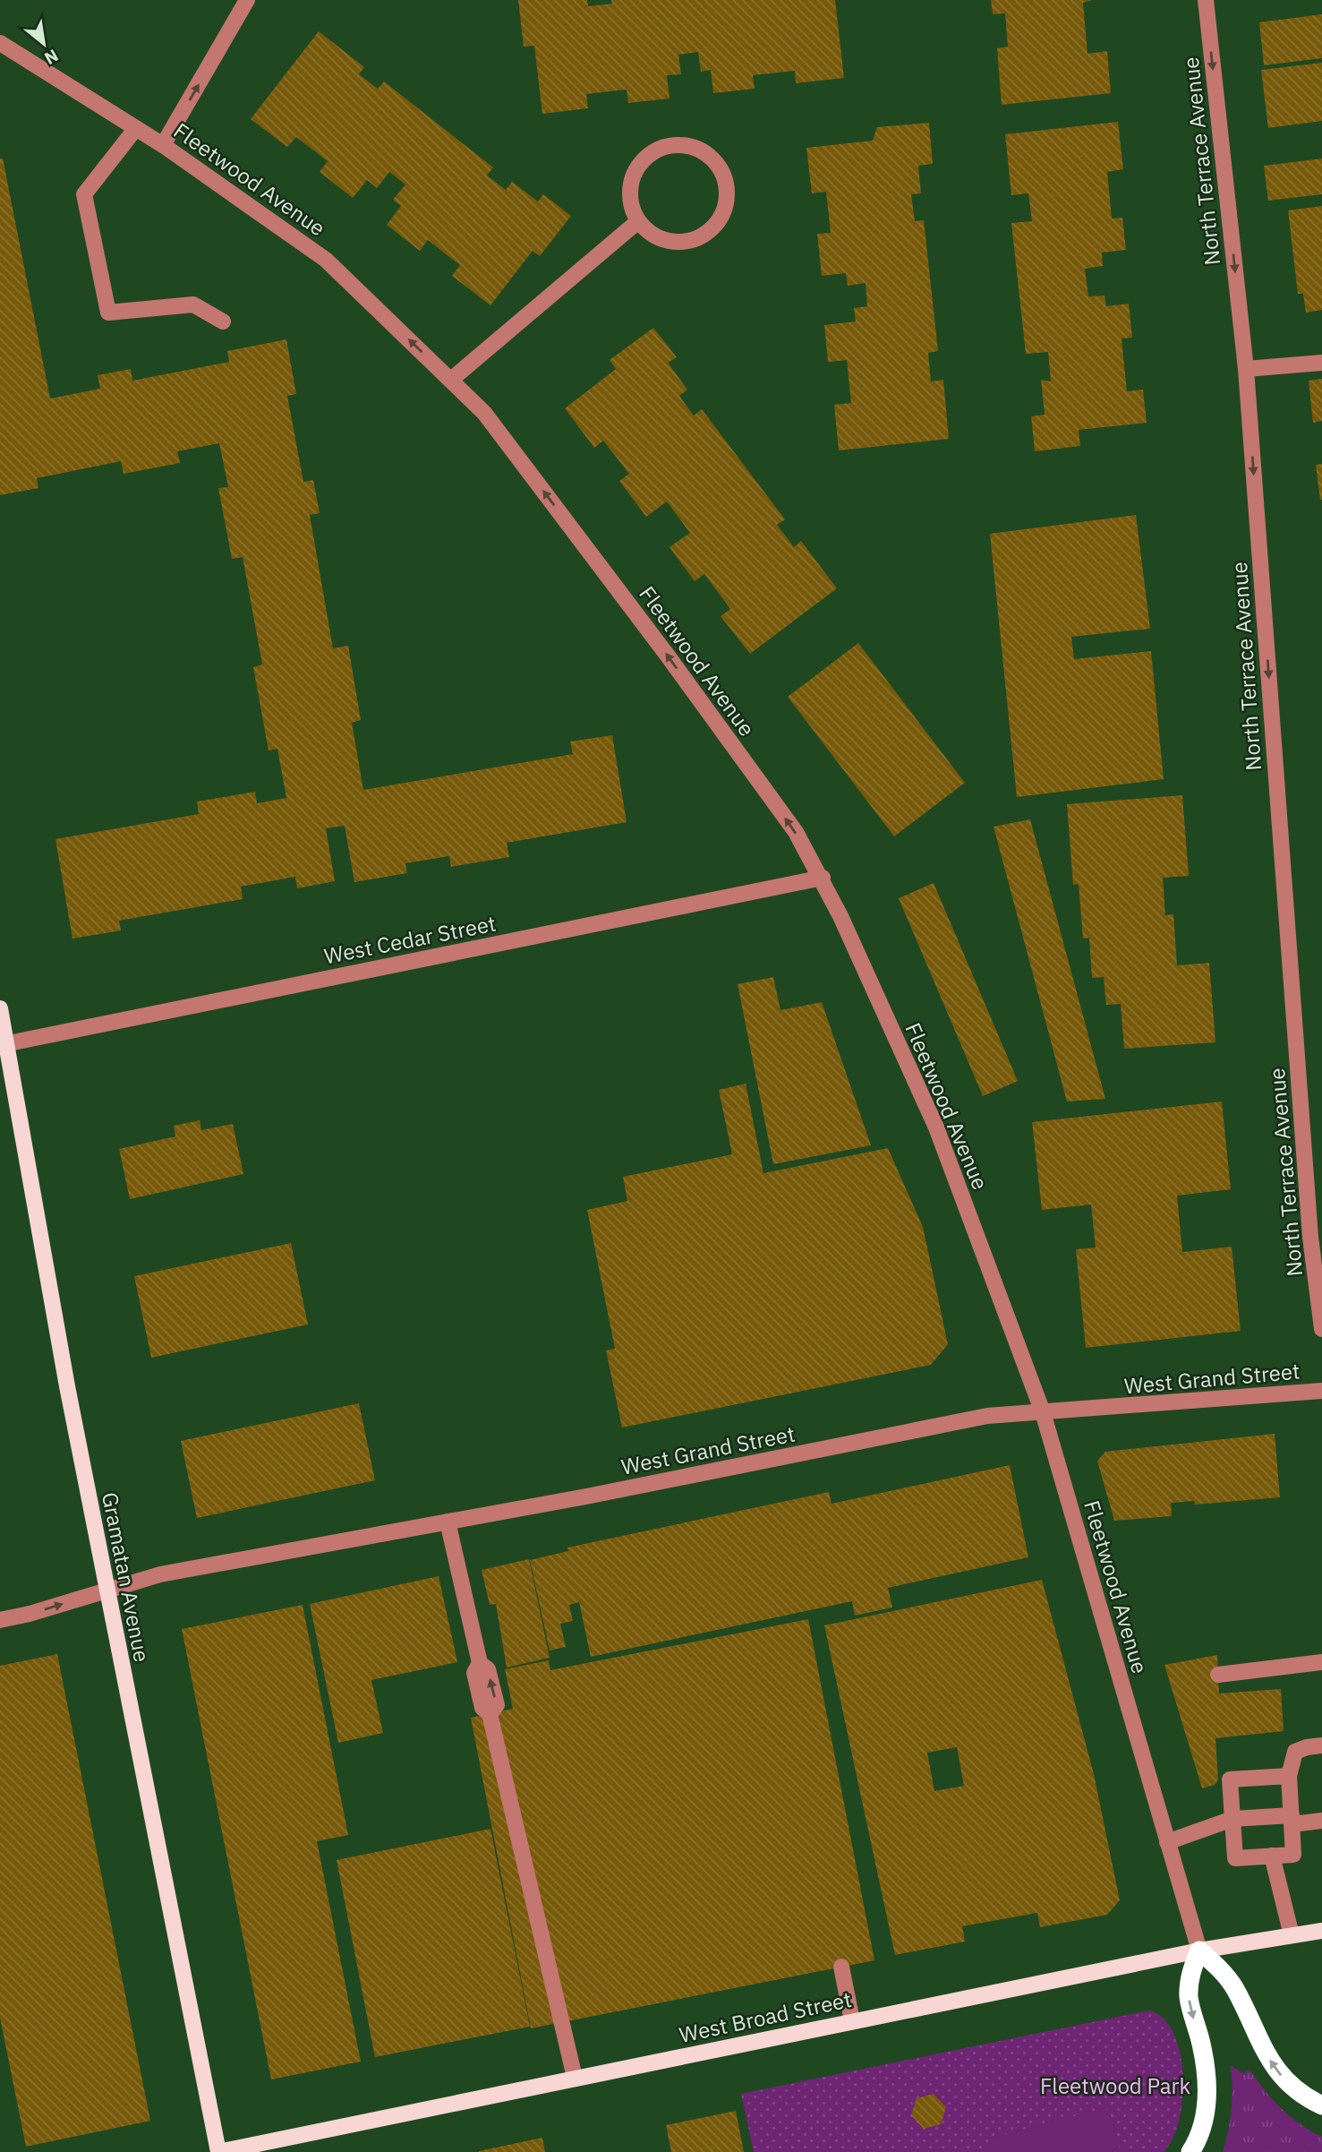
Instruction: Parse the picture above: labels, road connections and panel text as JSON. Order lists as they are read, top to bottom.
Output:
{
  "streets": {
    "main road": ["Gramatan Avenue", "West Broad Street"],
    "street": [
      "North Terrace Avenue",
      "Fleetwood Avenue",
      "West Cedar Street",
      "West Grand Street"
    ]
  },
  "crossings": [
    ["Fleetwood Avenue", "West Cedar Street"],
    ["Fleetwood Avenue", "West Grand Street"],
    ["Fleetwood Avenue", "West Broad Street"],
    ["West Cedar Street", "Gramatan Avenue"],
    ["West Grand Street", "Gramatan Avenue"],
    ["Gramatan Avenue", "West Broad Street"]
  ],
  "one_way": ["North Terrace Avenue", "Fleetwood Avenue"],
  "parks": ["Fleetwood Park"],
  "north": "bottom right"
}
